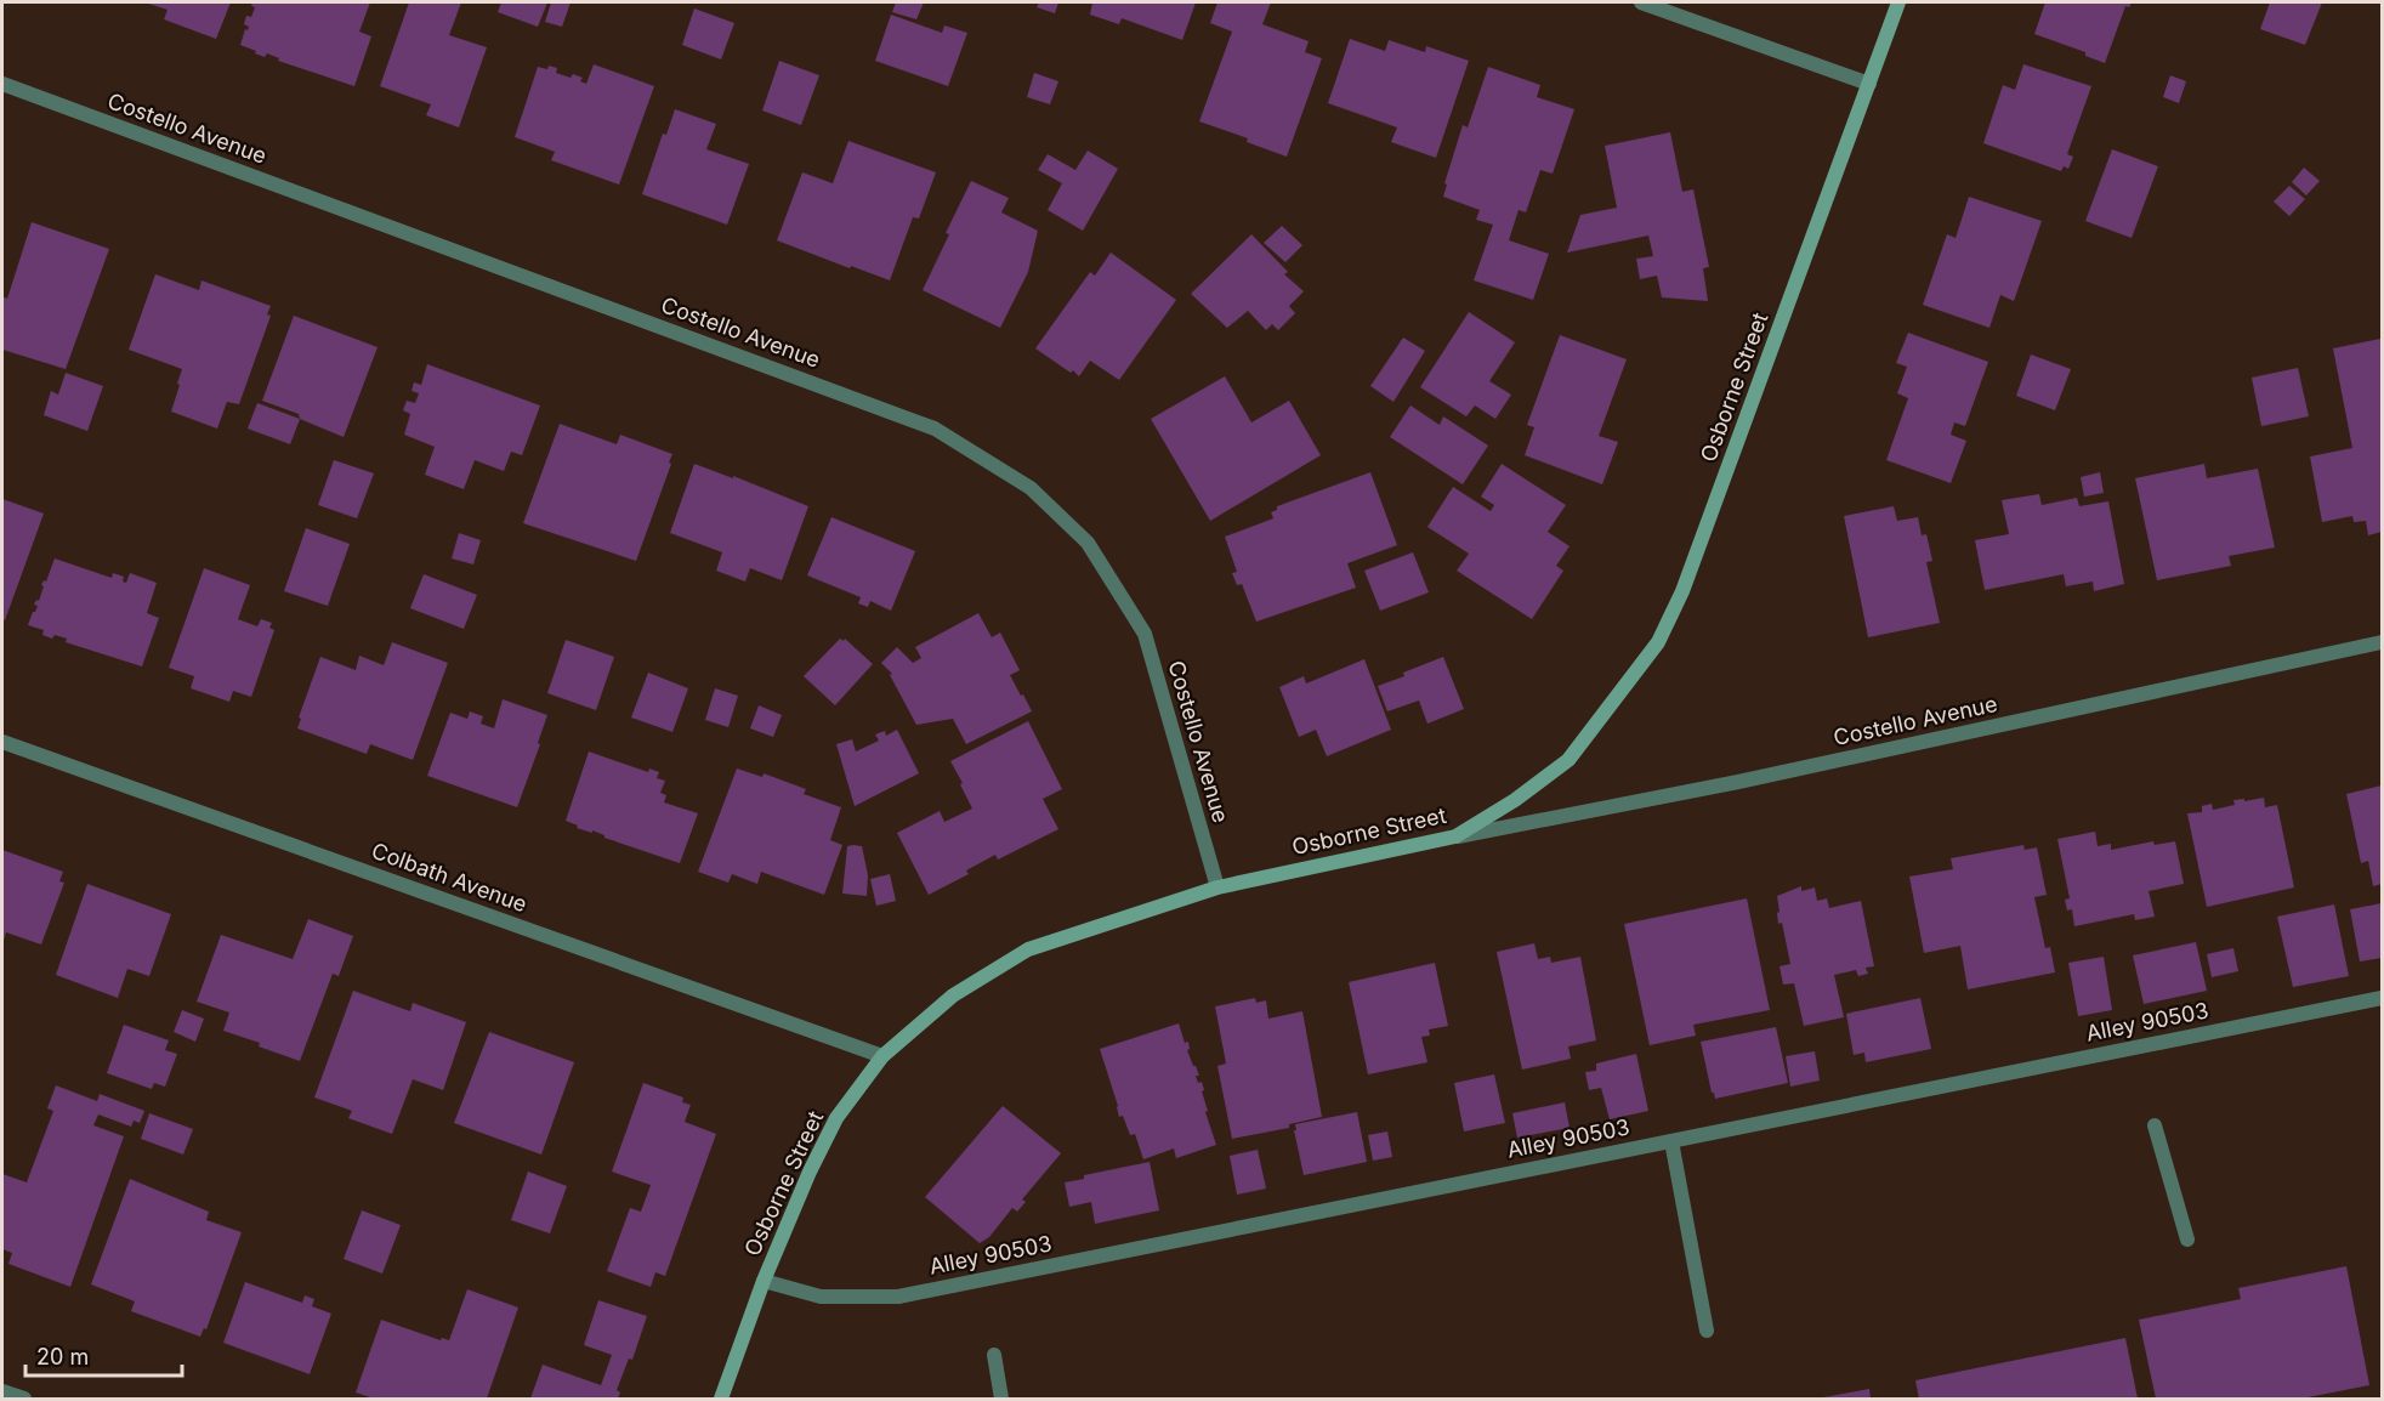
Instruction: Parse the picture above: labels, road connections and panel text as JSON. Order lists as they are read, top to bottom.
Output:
{
  "streets": {
    "street": [
      "Costello Avenue",
      "Osborne Street",
      "Colbath Avenue",
      "Alley 90503"
    ]
  },
  "crossings": [
    ["Costello Avenue", "Osborne Street"],
    ["Osborne Street", "Colbath Avenue"],
    ["Osborne Street", "Alley 90503"]
  ],
  "scale_bar": "20 m"
}
